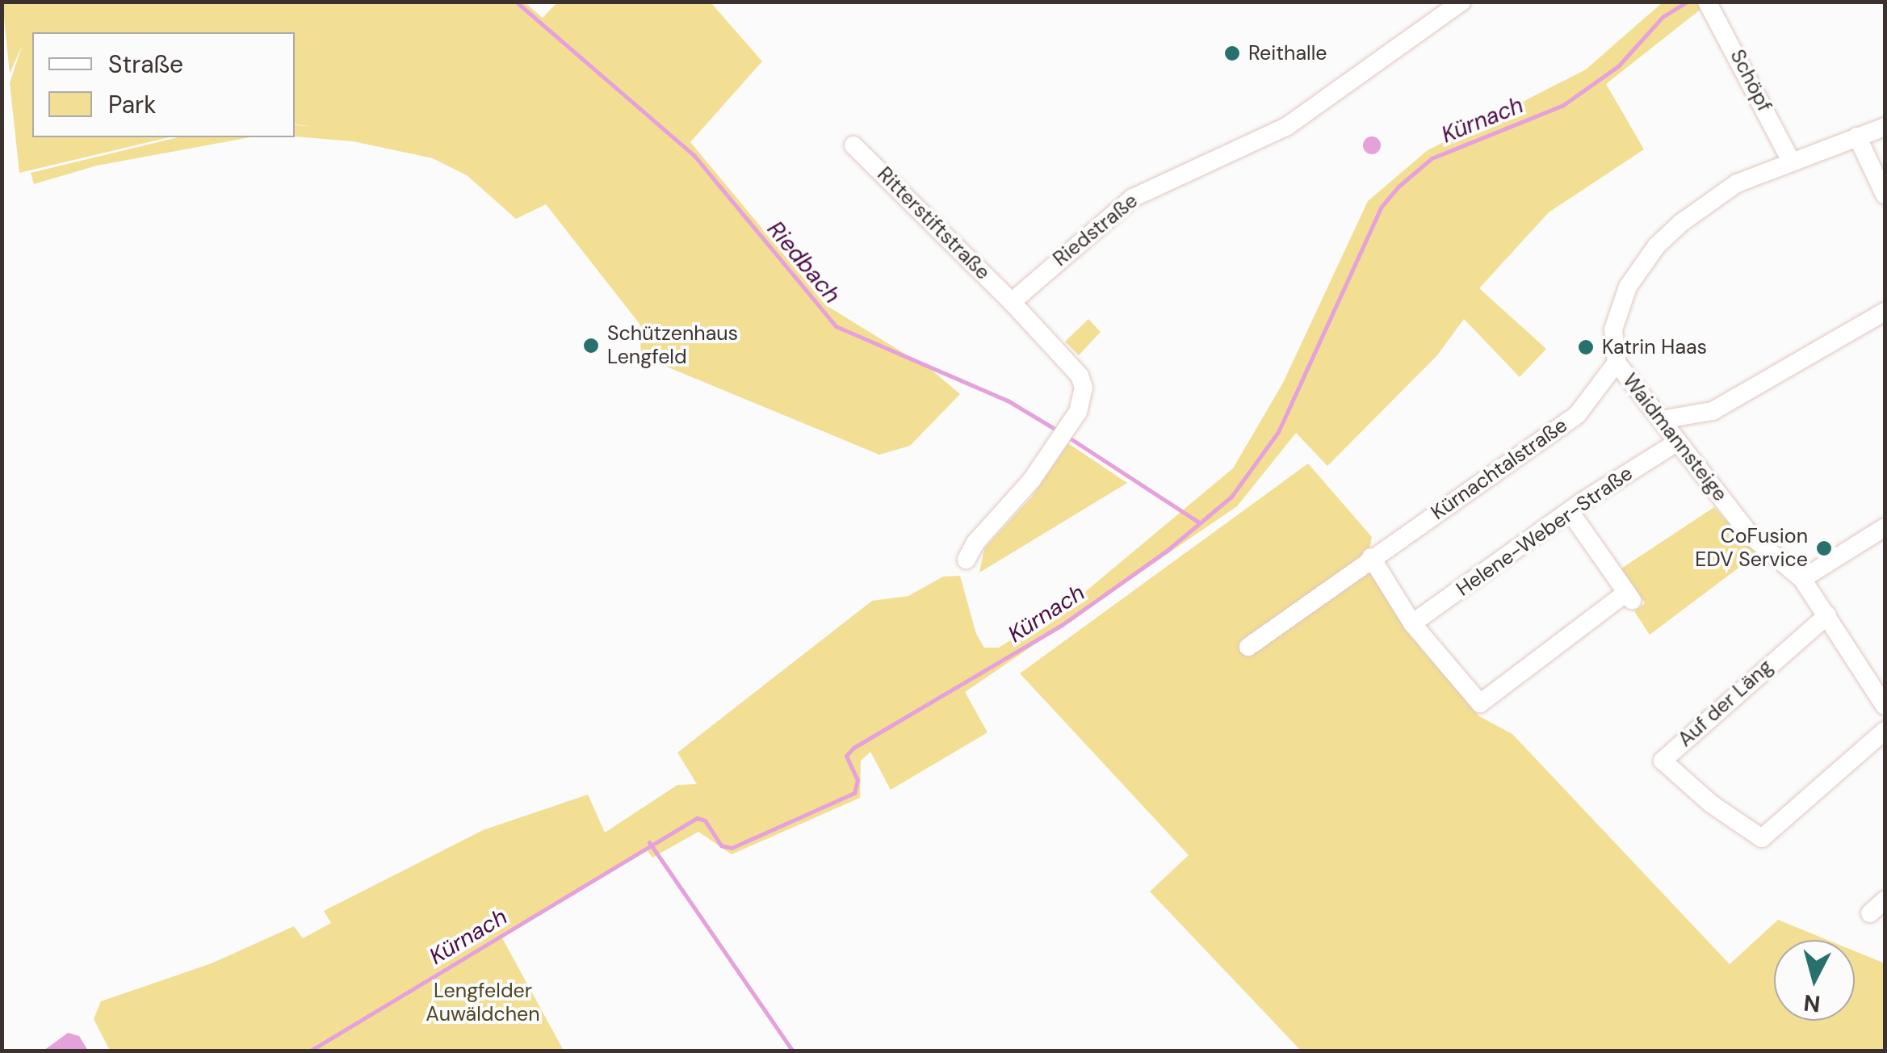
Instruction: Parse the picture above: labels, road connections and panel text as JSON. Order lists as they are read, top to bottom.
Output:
{
  "streets": {
    "street": [
      "Schöpf",
      "Ritterstiftstraße",
      "Riedstraße",
      "Waidmannsteige",
      "Kürnachtalstraße",
      "Helene-Weber-Straße",
      "Auf der Läng"
    ]
  },
  "crossings": [
    ["Ritterstiftstraße", "Riedstraße"],
    ["Waidmannsteige", "Kürnachtalstraße"],
    ["Waidmannsteige", "Helene-Weber-Straße"],
    ["Waidmannsteige", "Auf der Läng"]
  ],
  "water": ["Kürnach", "Riedbach"],
  "parks": ["Lengfelder Auwäldchen"],
  "places": [
    "Reithalle",
    "Schützenhaus Lengfeld",
    "Katrin Haas",
    "CoFusion EDV Service"
  ],
  "legend": ["Straße", "Park"],
  "north": "bottom"
}
